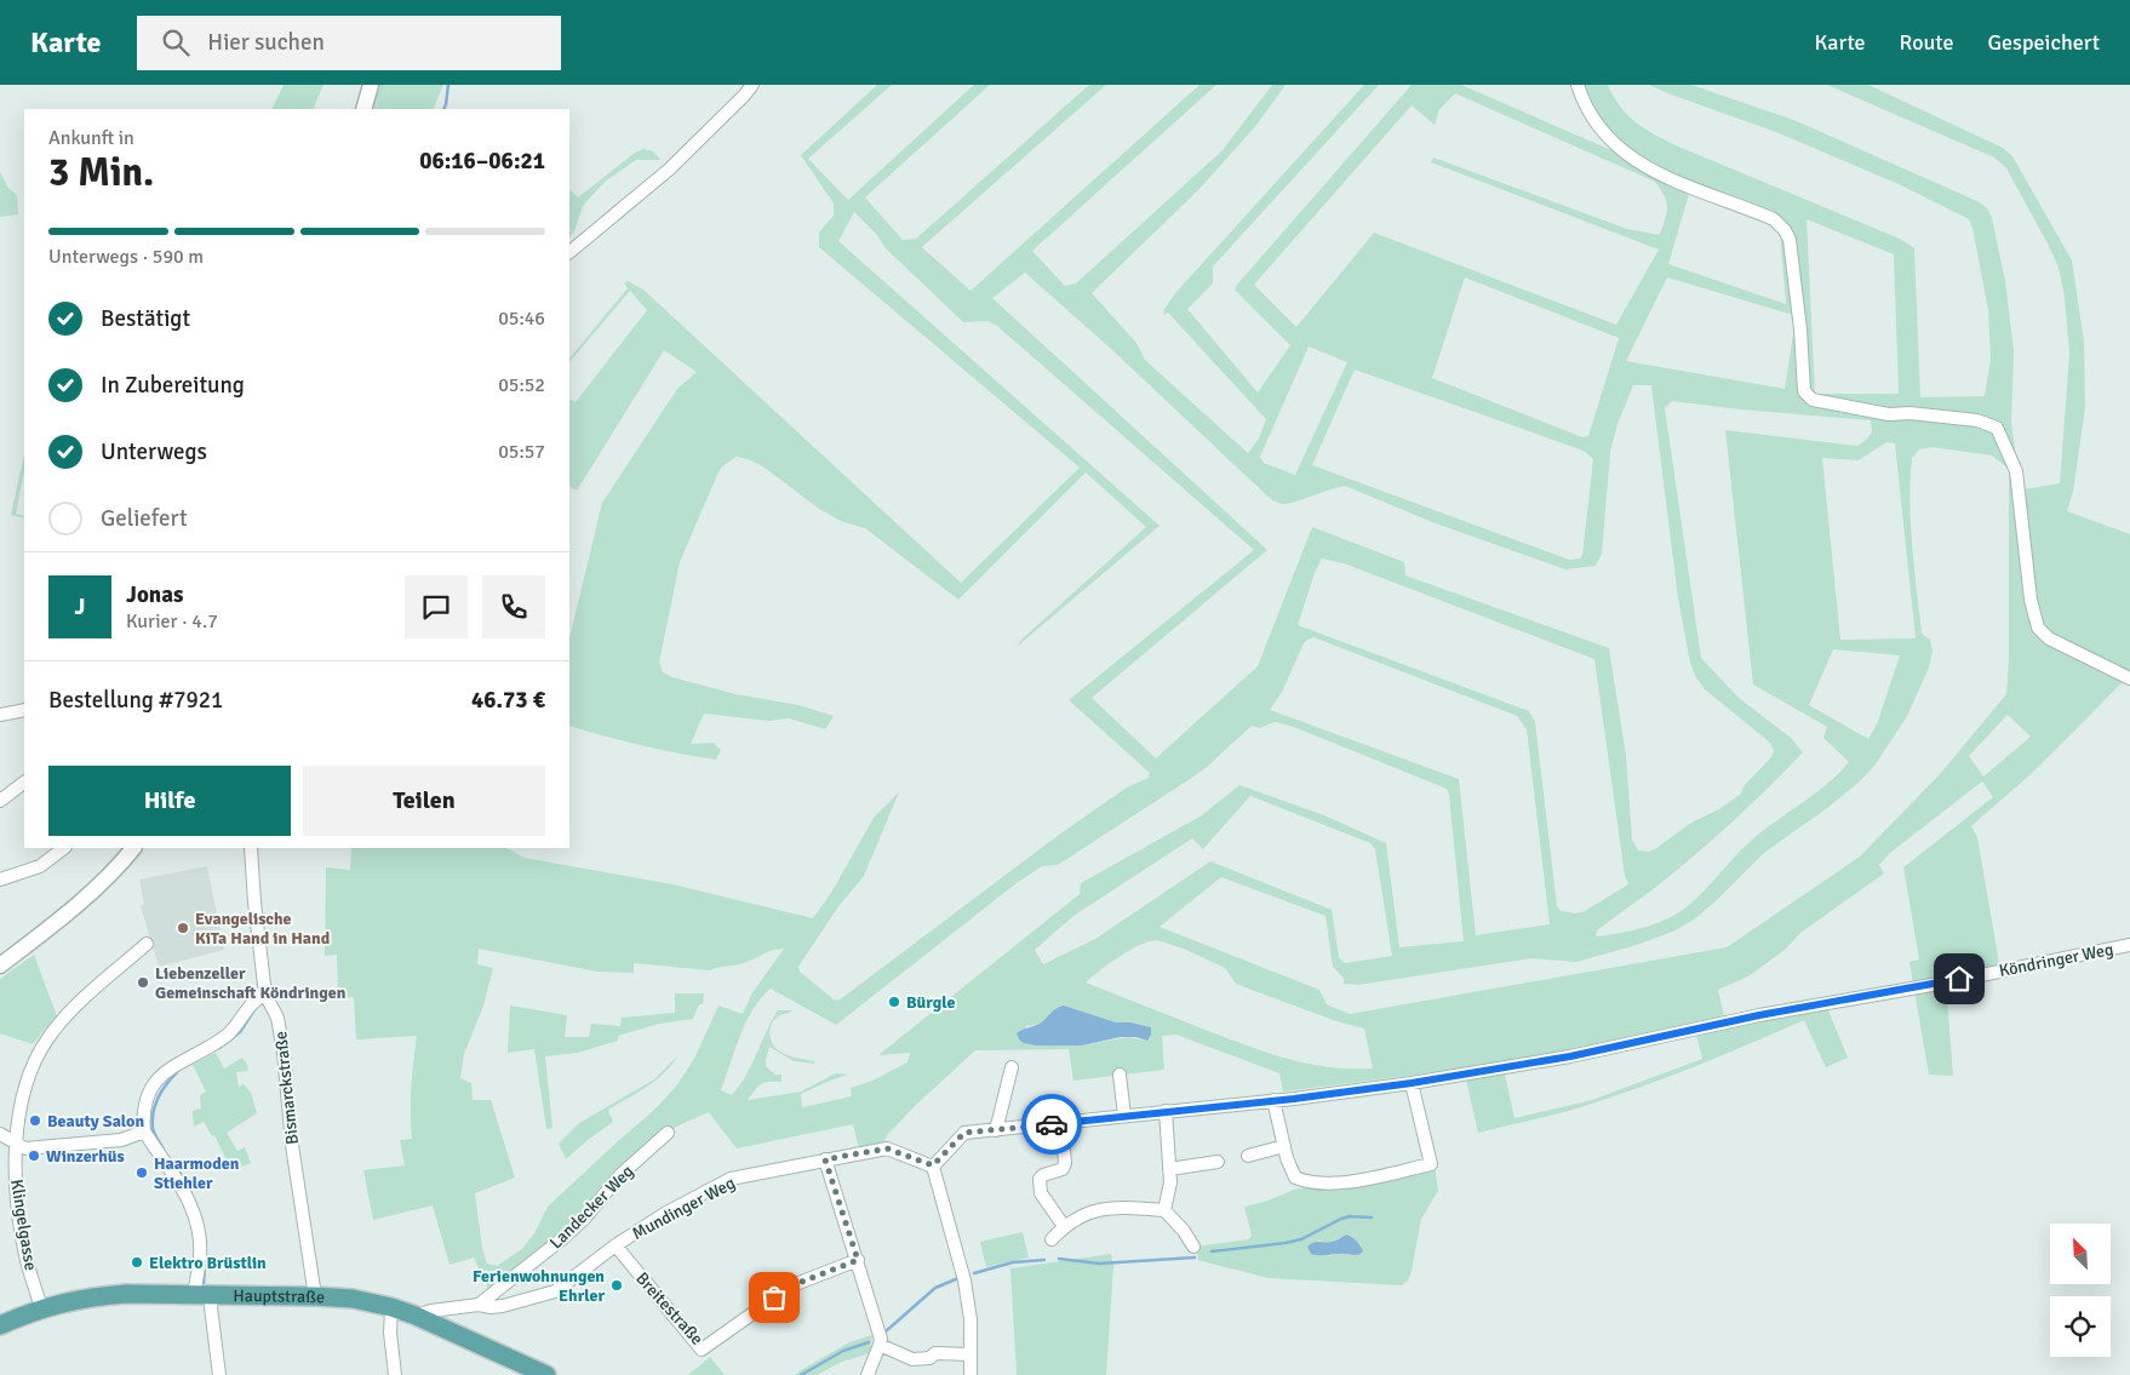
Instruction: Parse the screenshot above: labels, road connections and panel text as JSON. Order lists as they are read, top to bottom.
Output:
{
  "streets": {
    "main road": ["Hauptstraße"],
    "street": [
      "Köndringer Weg",
      "Bismarckstraße",
      "Landecker Weg",
      "Mundinger Weg",
      "Klingelgasse",
      "Breitestraße"
    ]
  },
  "crossings": [
    ["Bismarckstraße", "Hauptstraße"],
    ["Landecker Weg", "Mundinger Weg"],
    ["Mundinger Weg", "Breitestraße"],
    ["Klingelgasse", "Hauptstraße"]
  ],
  "places": [
    "Evangelische KiTa Hand in Hand",
    "Liebenzeller Gemeinschaft Köndringen",
    "Bürgle",
    "Beauty Salon",
    "Winzerhüs",
    "Haarmoden Stiehler",
    "Elektro Brüstlin",
    "Ferienwohnungen Ehrler"
  ],
  "north": "top left",
  "page": {
    "header": "Karte",
    "search": "Hier suchen",
    "nav": ["Karte", "Route", "Gespeichert"],
    "heading": ["3 Min.", "Ankunft in", "06:16–06:21"],
    "panel": [
      "Jonas",
      "Kurier · 4.7",
      "Bestellung #7921",
      "46.73 €"
    ],
    "bar": "Unterwegs · 590 m",
    "list": [
      ["Bestätigt", "05:46"],
      ["In Zubereitung", "05:52"],
      ["Unterwegs", "05:57"],
      "Geliefert"
    ],
    "round": "J",
    "buttons": ["Hilfe", "Teilen"]
  }
}
